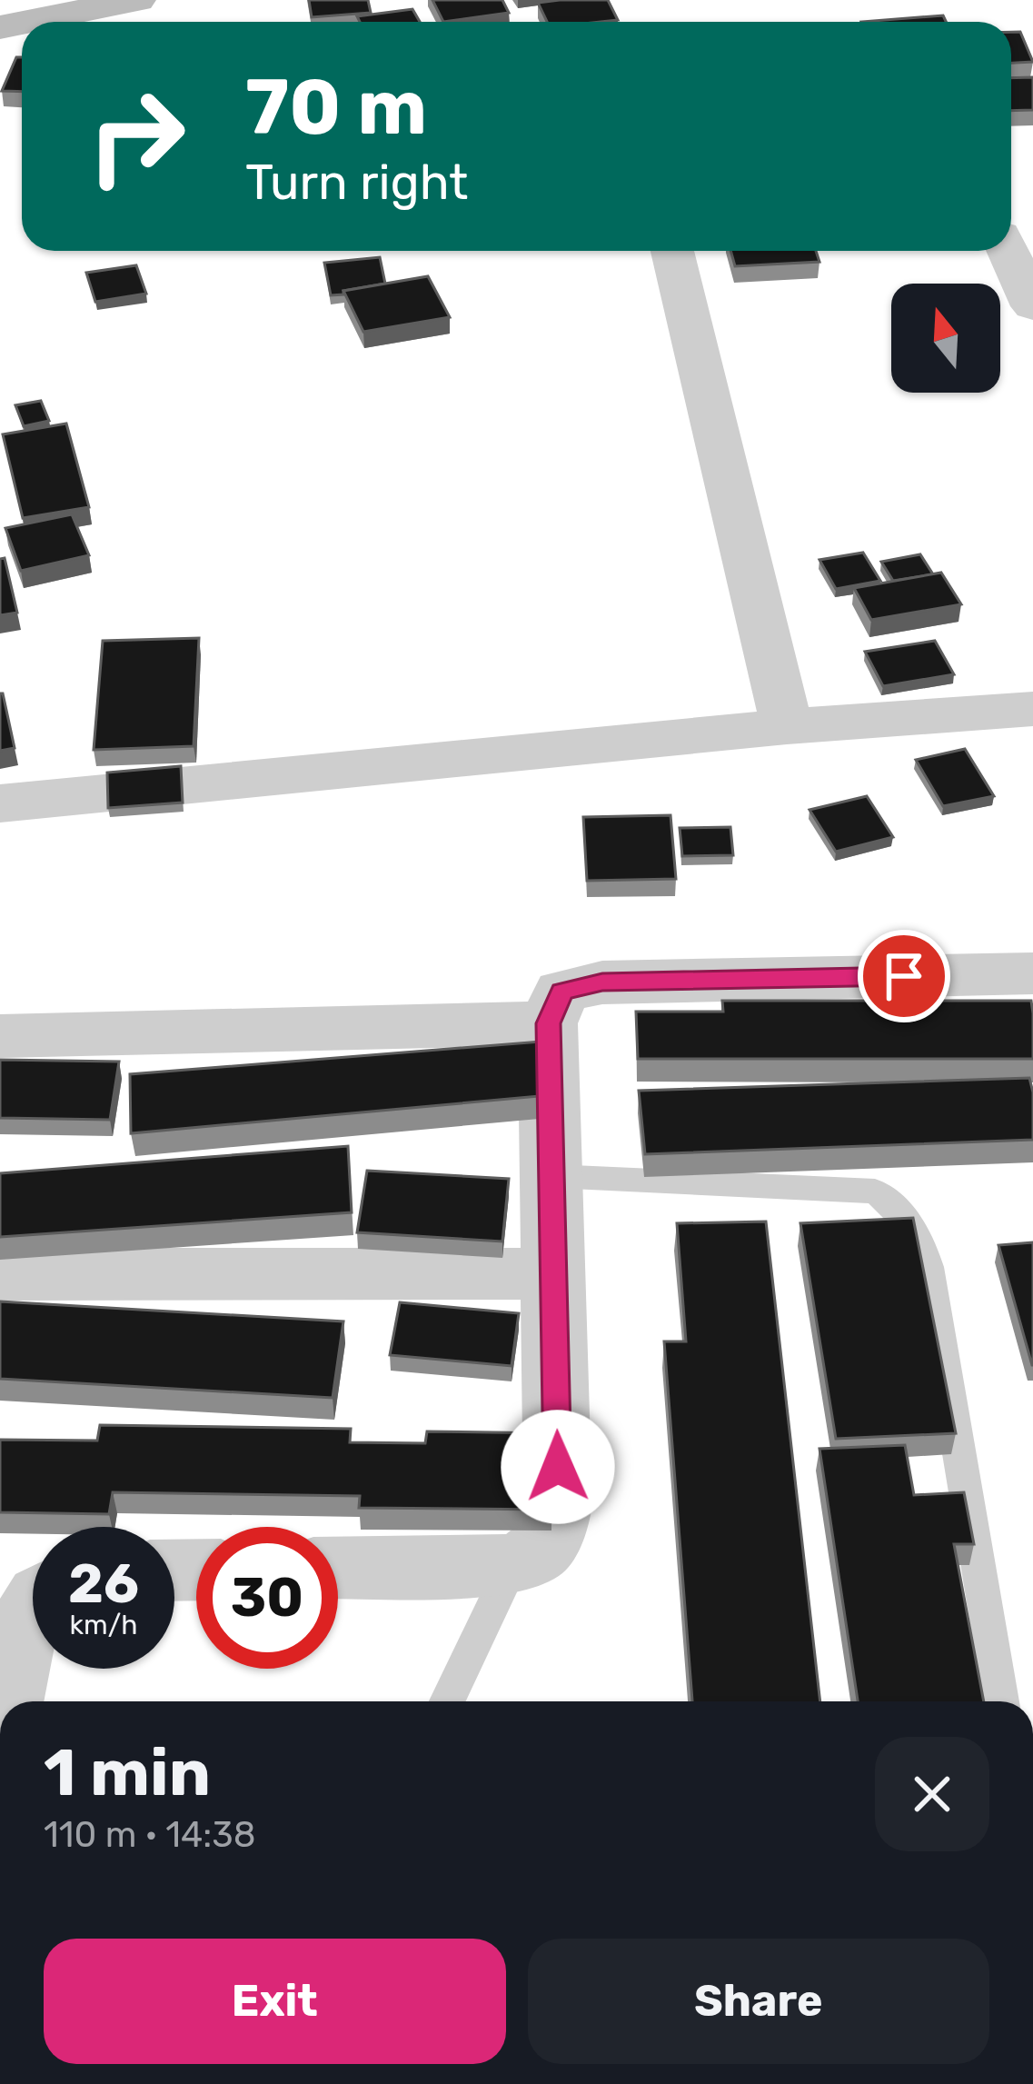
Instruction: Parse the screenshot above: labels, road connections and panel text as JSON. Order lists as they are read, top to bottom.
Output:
{
  "north": "top",
  "page": {
    "turn": ["70 m", "Turn right"],
    "speed": "26 km/h",
    "limit": "30",
    "heading": ["1 min", "110 m · 14:38"],
    "buttons": ["Exit", "Share"]
  }
}
